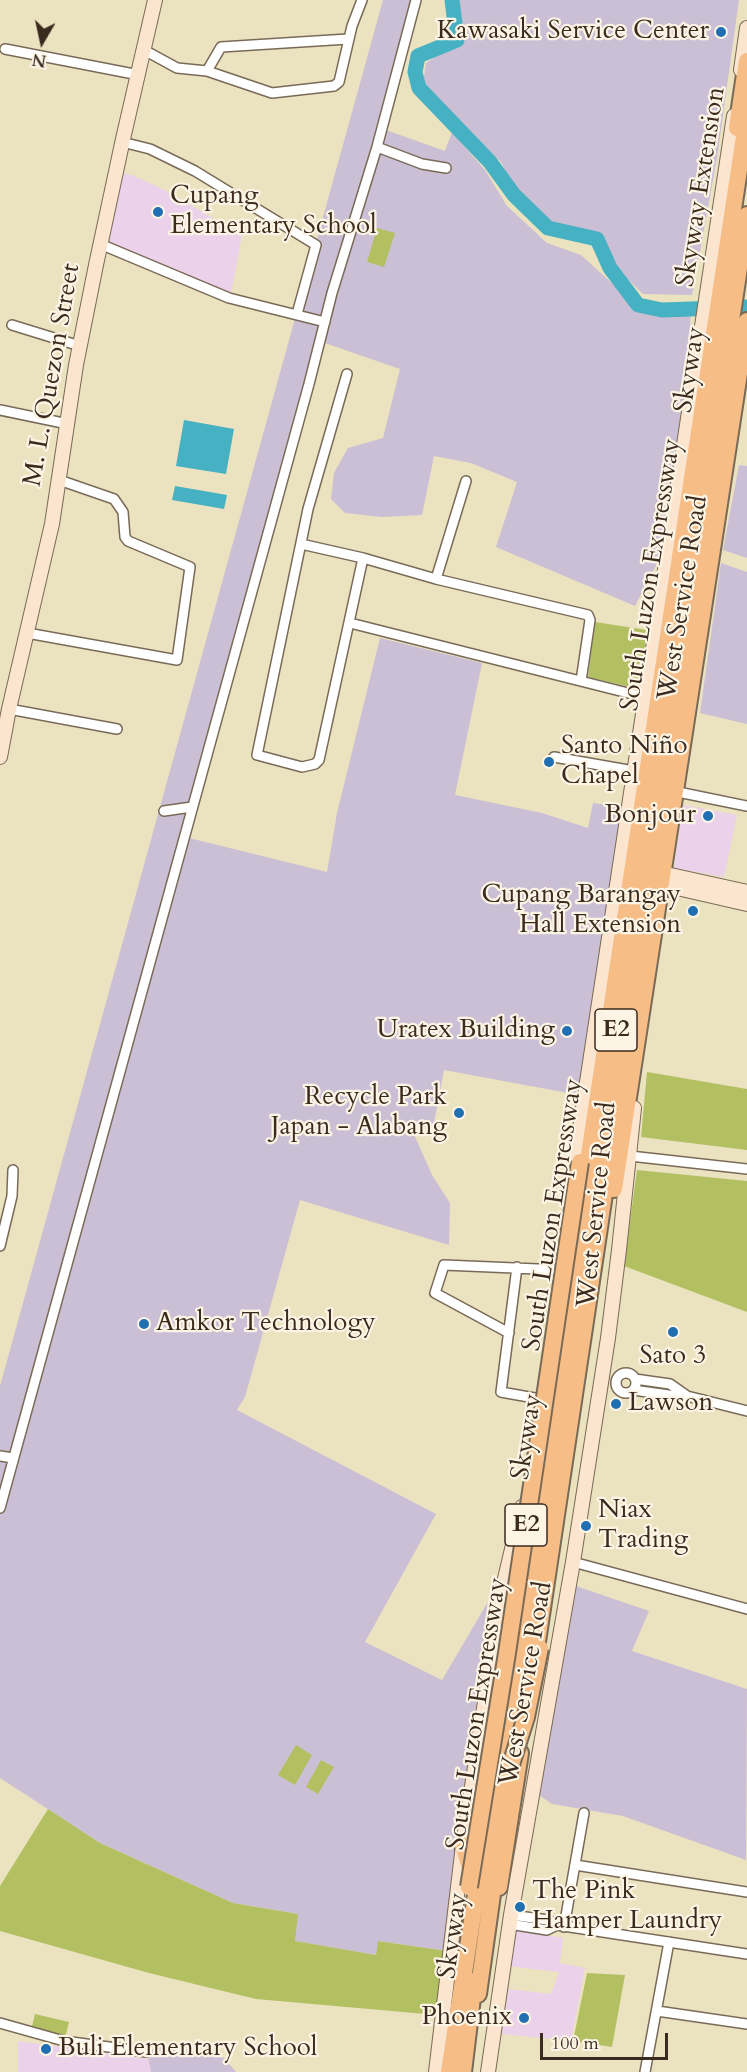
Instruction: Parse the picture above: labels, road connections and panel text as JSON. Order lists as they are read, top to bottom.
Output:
{
  "streets": {
    "highway": [
      "Skyway Extension",
      "Skyway",
      "South Luzon Expressway",
      "E2"
    ],
    "main road": ["M. L. Quezon Street", "West Service Road"]
  },
  "crossings": [
    ["Skyway Extension", "Skyway"],
    ["Skyway Extension", "South Luzon Expressway"],
    ["Skyway", "South Luzon Expressway"],
    ["Skyway", "E2"],
    ["South Luzon Expressway", "E2"]
  ],
  "places": [
    "Kawasaki Service Center",
    "Cupang Elementary School",
    "Santo Niño Chapel",
    "Bonjour",
    "Cupang Barangay Hall Extension",
    "Uratex Building",
    "Recycle Park Japan - Alabang",
    "Amkor Technology",
    "Sato 3",
    "Lawson",
    "Niax Trading",
    "The Pink Hamper Laundry",
    "Phoenix",
    "Buli Elementary School"
  ],
  "scale_bar": "100 m",
  "north": "bottom"
}
